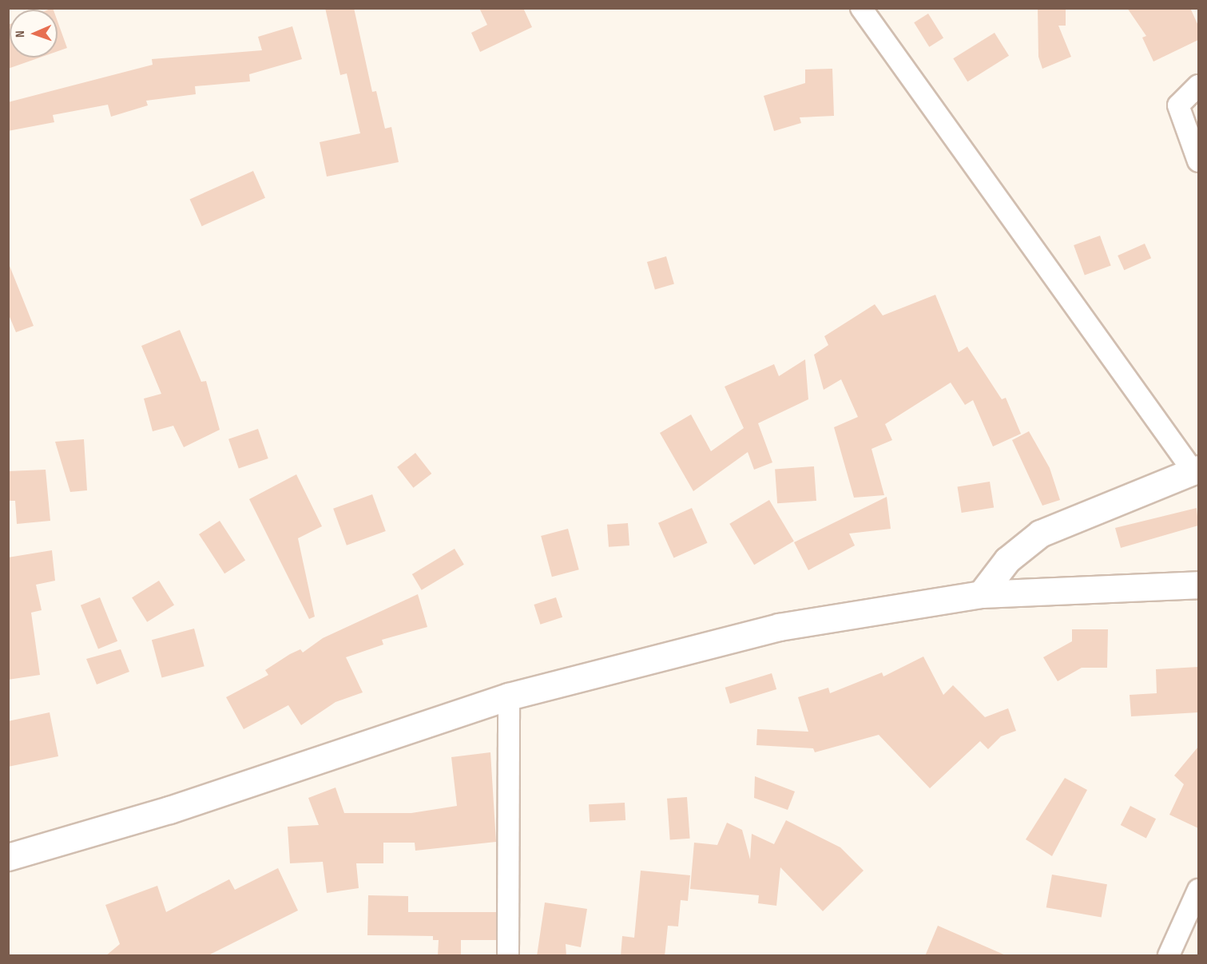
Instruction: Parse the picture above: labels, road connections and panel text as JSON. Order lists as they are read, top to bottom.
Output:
{
  "north": "left"
}
